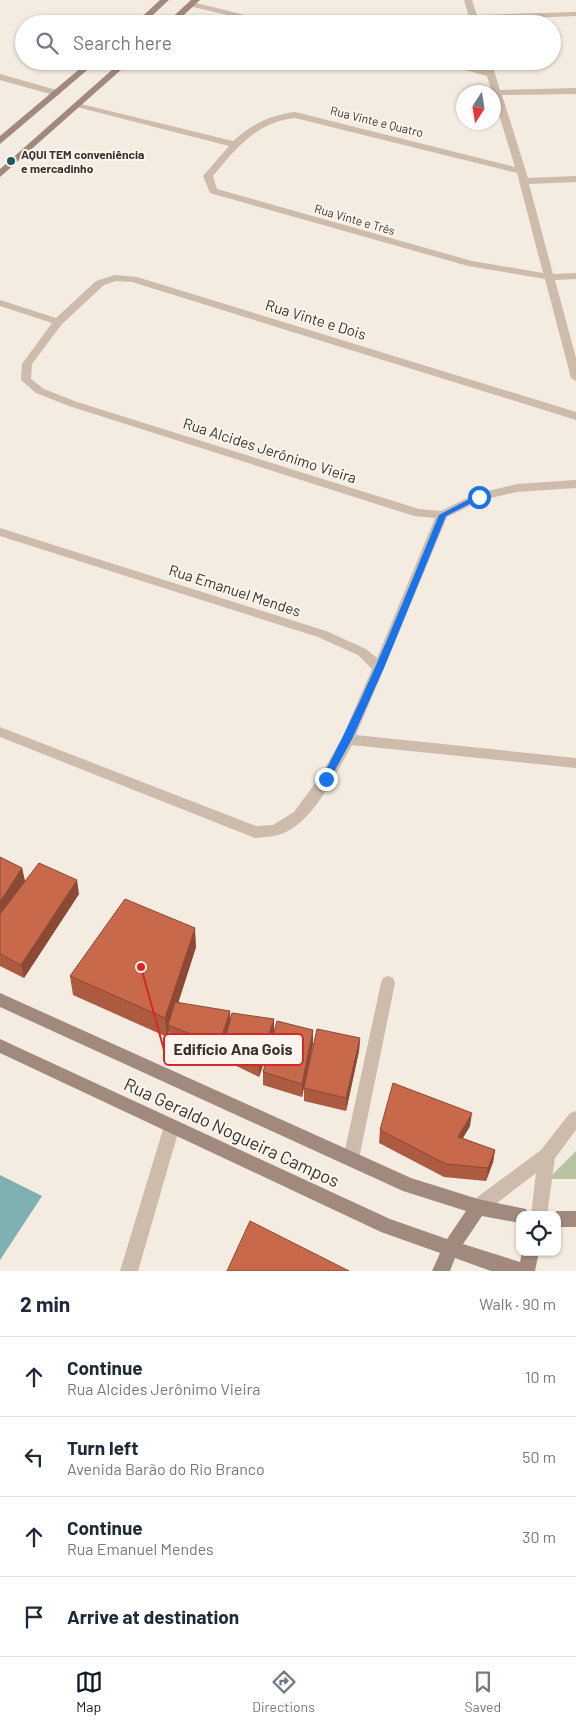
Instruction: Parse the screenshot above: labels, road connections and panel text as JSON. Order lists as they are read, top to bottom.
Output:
{
  "streets": {
    "street": [
      "Rua Vinte e Quatro",
      "Rua Vinte e Três",
      "Rua Vinte e Dois",
      "Rua Alcides Jerônimo Vieira",
      "Rua Emanuel Mendes",
      "Rua Geraldo Nogueira Campos"
    ]
  },
  "crossings": [
    ["Rua Vinte e Quatro", "Rua Vinte e Três"],
    ["Rua Vinte e Dois", "Rua Alcides Jerônimo Vieira"]
  ],
  "places": ["AQUI TEM conveniência e mercadinho", "Edifício Ana Gois"],
  "north": "bottom",
  "page": {
    "search": "Search here",
    "heading": ["2 min", "Walk · 90 m"],
    "list": [
      ["Continue", "Rua Alcides Jerônimo Vieira", "10 m"],
      ["Turn left", "Avenida Barão do Rio Branco", "50 m"],
      ["Continue", "Rua Emanuel Mendes", "30 m"],
      "Arrive at destination"
    ],
    "nav": ["Map", "Directions", "Saved"]
  }
}
